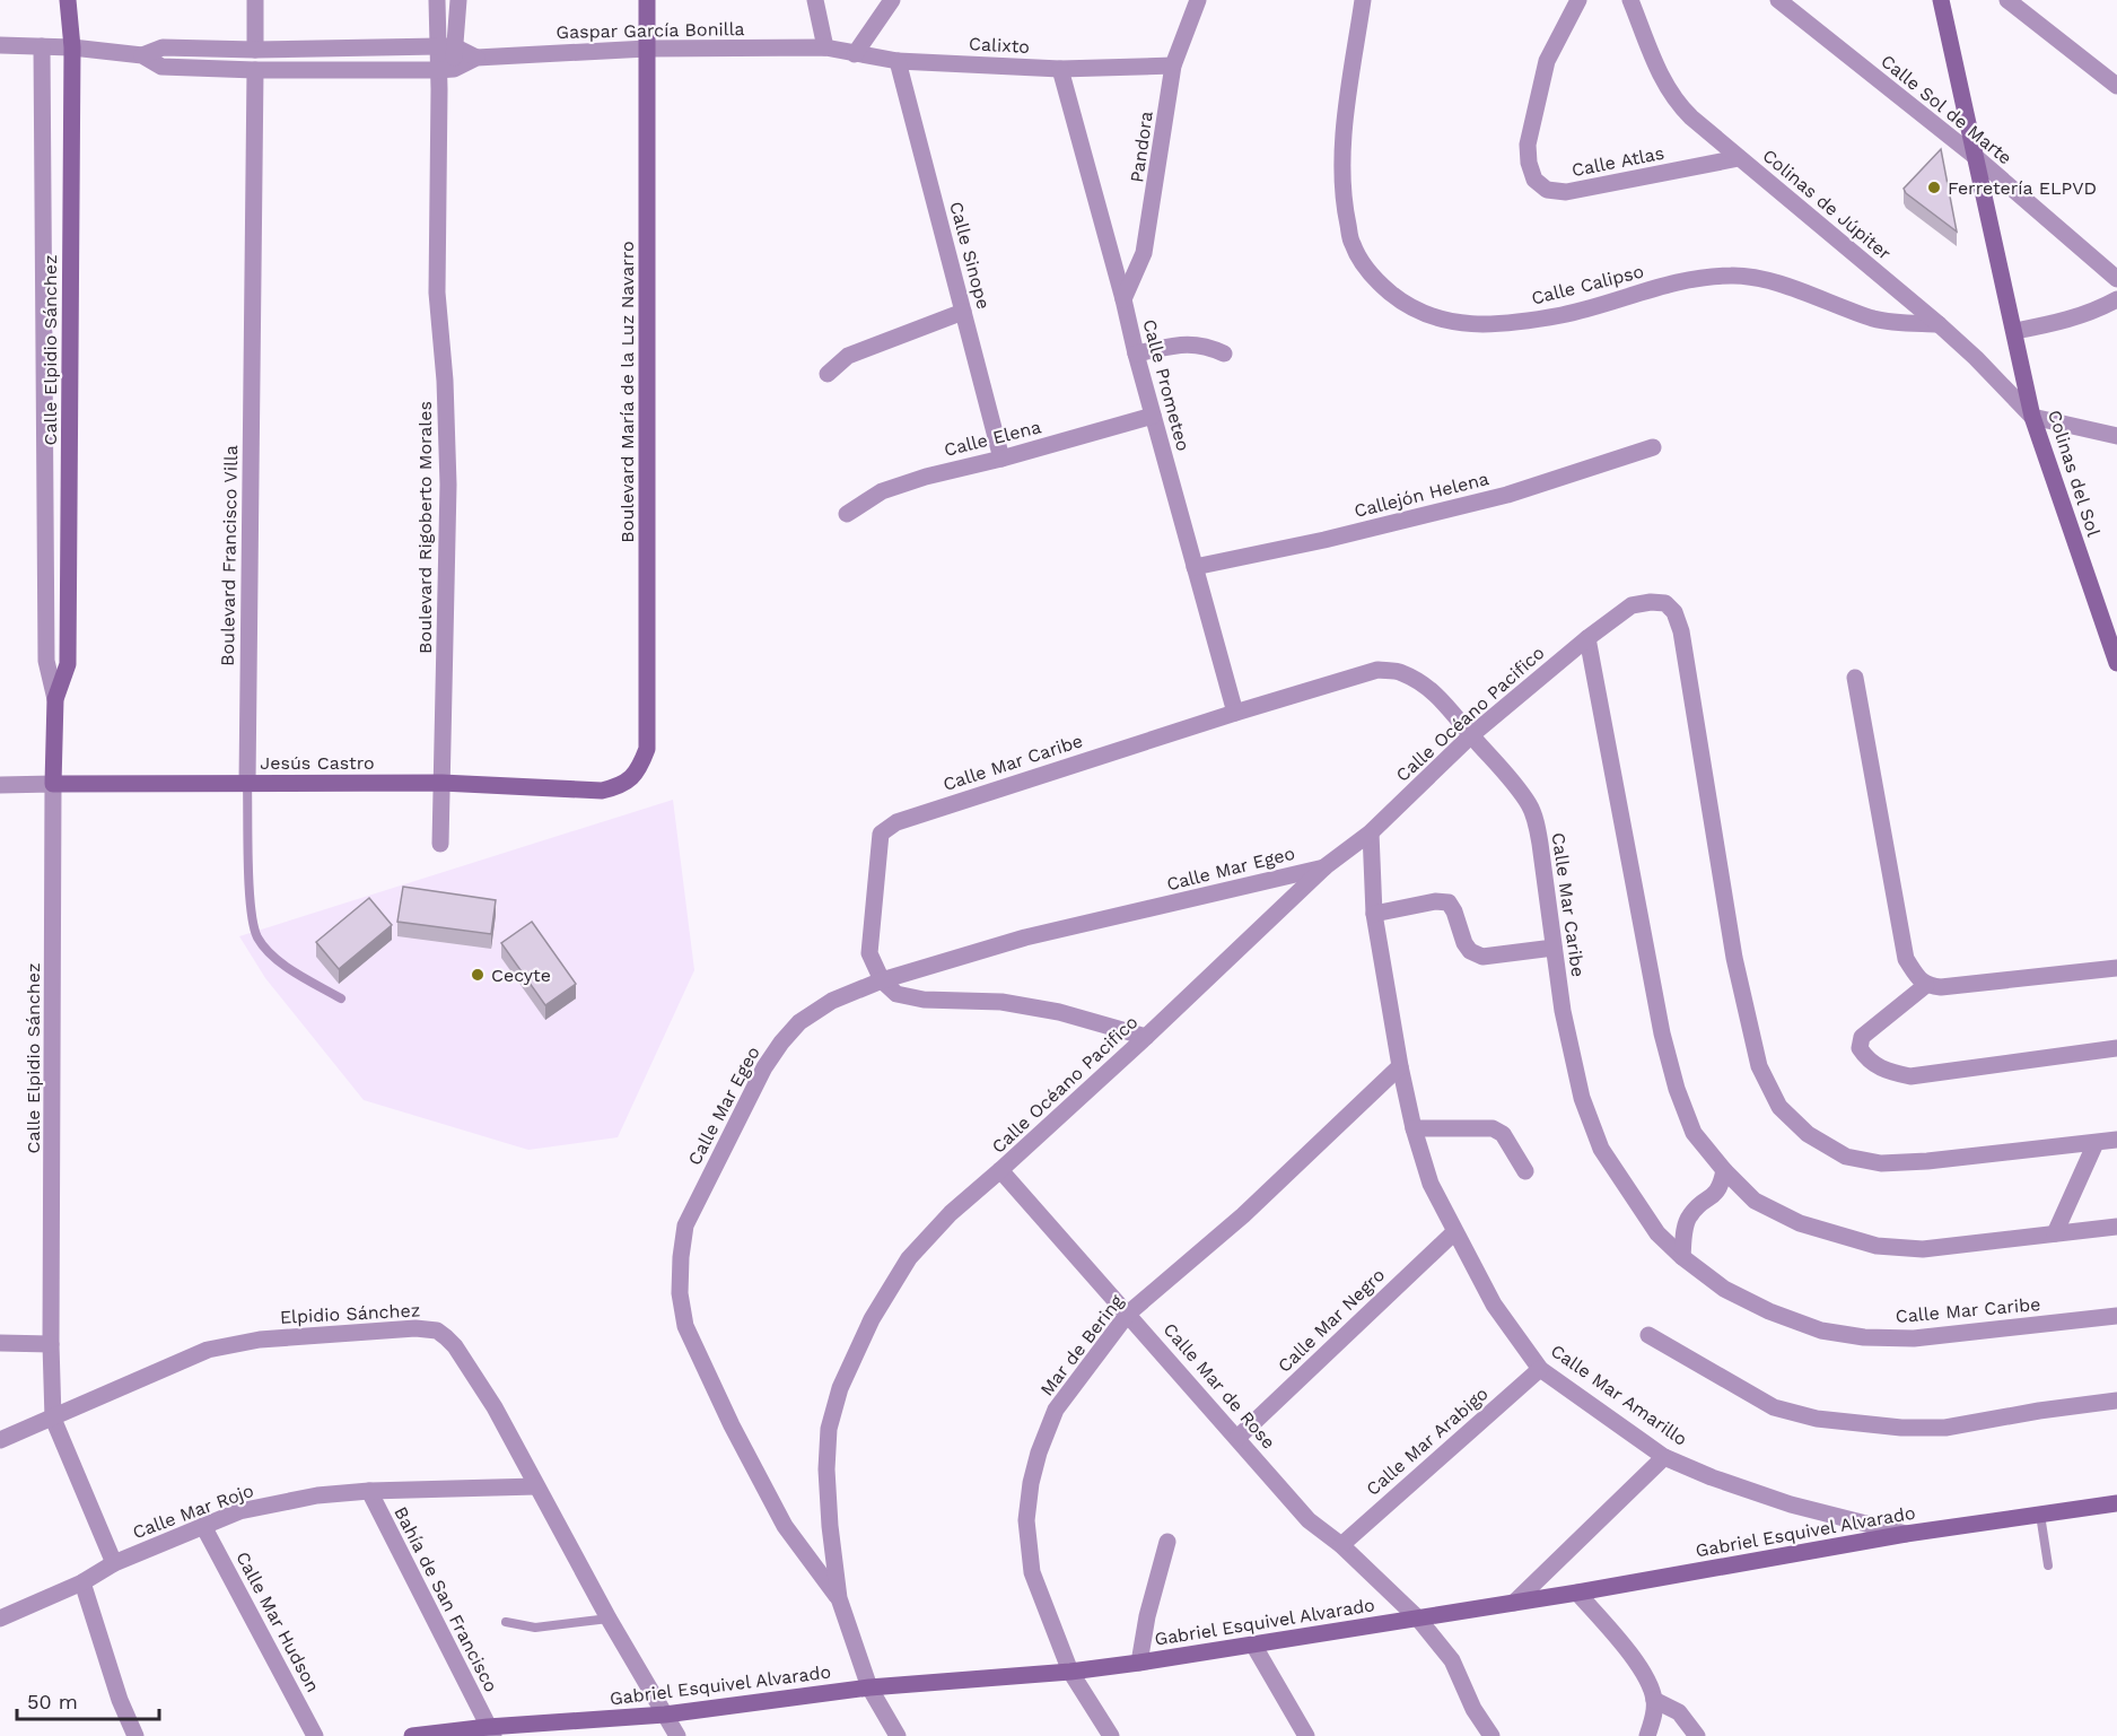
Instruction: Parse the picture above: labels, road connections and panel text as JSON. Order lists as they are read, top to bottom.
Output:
{
  "streets": {
    "street": [
      "Gaspar García Bonilla",
      "Calixto",
      "Calle Sol de Marte",
      "Pandora",
      "Calle Atlas",
      "Colinas de Júpiter",
      "Calle Sinope",
      "Calle Calipso",
      "Calle Elpidio Sánchez",
      "Calle Prometeo",
      "Boulevard María de la Luz Navarro",
      "Calle Elena",
      "Colinas del Sol",
      "Callejón Helena",
      "Boulevard Rigoberto Morales",
      "Boulevard Francisco Villa",
      "Calle Océano Pacifico",
      "Jesús Castro",
      "Calle Mar Caribe",
      "Calle Mar Egeo",
      "Elpidio Sánchez",
      "Calle Mar Negro",
      "Mar de Bering",
      "Calle Mar de Rose",
      "Calle Mar Amarillo",
      "Calle Mar Arabigo",
      "Calle Mar Rojo",
      "Gabriel Esquivel Alvarado",
      "Bahía de San Francisco",
      "Calle Mar Hudson"
    ]
  },
  "crossings": [
    ["Gaspar García Bonilla", "Calixto"],
    ["Gaspar García Bonilla", "Calle Elpidio Sánchez"],
    ["Gaspar García Bonilla", "Boulevard María de la Luz Navarro"],
    ["Gaspar García Bonilla", "Boulevard Rigoberto Morales"],
    ["Gaspar García Bonilla", "Boulevard Francisco Villa"],
    ["Calixto", "Pandora"],
    ["Calixto", "Calle Sinope"],
    ["Calixto", "Calle Prometeo"],
    ["Calle Sol de Marte", "Colinas del Sol"],
    ["Pandora", "Calle Prometeo"],
    ["Calle Atlas", "Colinas de Júpiter"],
    ["Colinas de Júpiter", "Calle Calipso"],
    ["Colinas de Júpiter", "Colinas del Sol"],
    ["Calle Sinope", "Calle Elena"],
    ["Calle Elpidio Sánchez", "Jesús Castro"],
    ["Calle Elpidio Sánchez", "Elpidio Sánchez"],
    ["Calle Prometeo", "Calle Elena"],
    ["Calle Prometeo", "Callejón Helena"],
    ["Calle Prometeo", "Calle Mar Caribe"],
    ["Boulevard María de la Luz Navarro", "Jesús Castro"],
    ["Boulevard Rigoberto Morales", "Jesús Castro"],
    ["Boulevard Francisco Villa", "Jesús Castro"],
    ["Calle Océano Pacifico", "Calle Mar Caribe"],
    ["Calle Océano Pacifico", "Calle Mar Egeo"],
    ["Calle Océano Pacifico", "Calle Mar de Rose"],
    ["Calle Océano Pacifico", "Calle Mar Amarillo"],
    ["Calle Océano Pacifico", "Gabriel Esquivel Alvarado"],
    ["Calle Mar Caribe", "Calle Mar Egeo"],
    ["Elpidio Sánchez", "Calle Mar Rojo"],
    ["Elpidio Sánchez", "Gabriel Esquivel Alvarado"],
    ["Calle Mar Negro", "Calle Mar de Rose"],
    ["Calle Mar Negro", "Calle Mar Amarillo"],
    ["Mar de Bering", "Calle Mar de Rose"],
    ["Mar de Bering", "Calle Mar Amarillo"],
    ["Mar de Bering", "Gabriel Esquivel Alvarado"],
    ["Calle Mar de Rose", "Calle Mar Arabigo"],
    ["Calle Mar de Rose", "Gabriel Esquivel Alvarado"],
    ["Calle Mar Amarillo", "Calle Mar Arabigo"],
    ["Calle Mar Amarillo", "Gabriel Esquivel Alvarado"],
    ["Calle Mar Rojo", "Bahía de San Francisco"],
    ["Calle Mar Rojo", "Calle Mar Hudson"],
    ["Gabriel Esquivel Alvarado", "Bahía de San Francisco"]
  ],
  "places": ["Ferretería ELPVD", "Cecyte"],
  "scale_bar": "50 m"
}
